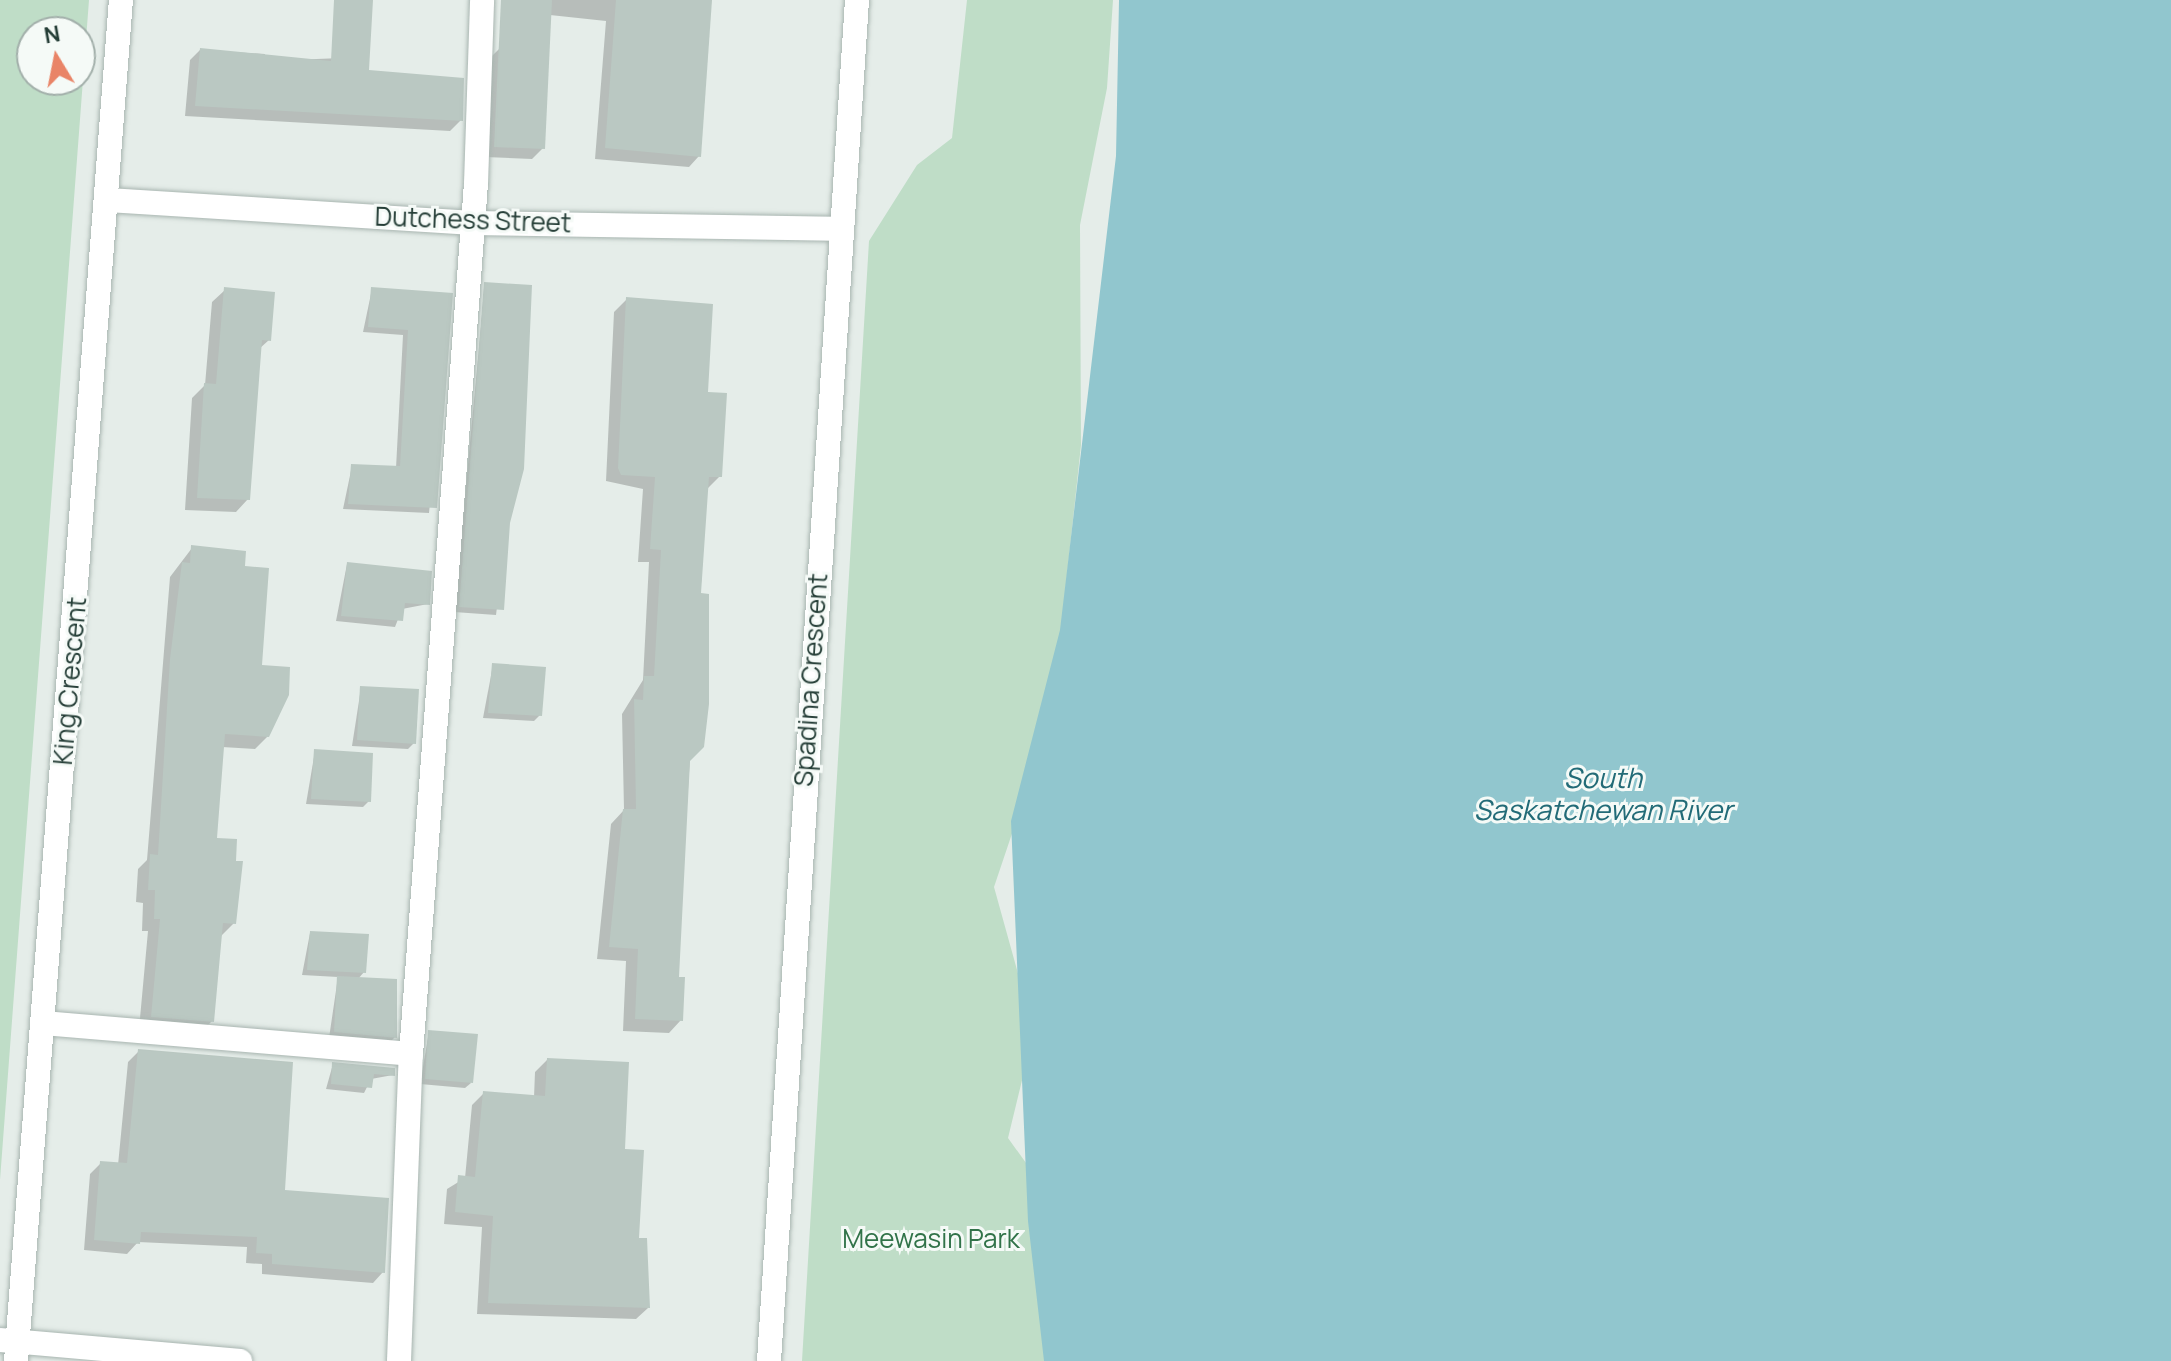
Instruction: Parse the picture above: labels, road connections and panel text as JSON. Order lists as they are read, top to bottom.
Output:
{
  "streets": {
    "street": ["Dutchess Street", "Spadina Crescent", "King Crescent"]
  },
  "crossings": [
    ["Dutchess Street", "Spadina Crescent"],
    ["Dutchess Street", "King Crescent"]
  ],
  "water": ["South Saskatchewan River"],
  "parks": ["Meewasin Park"],
  "north": "top"
}
